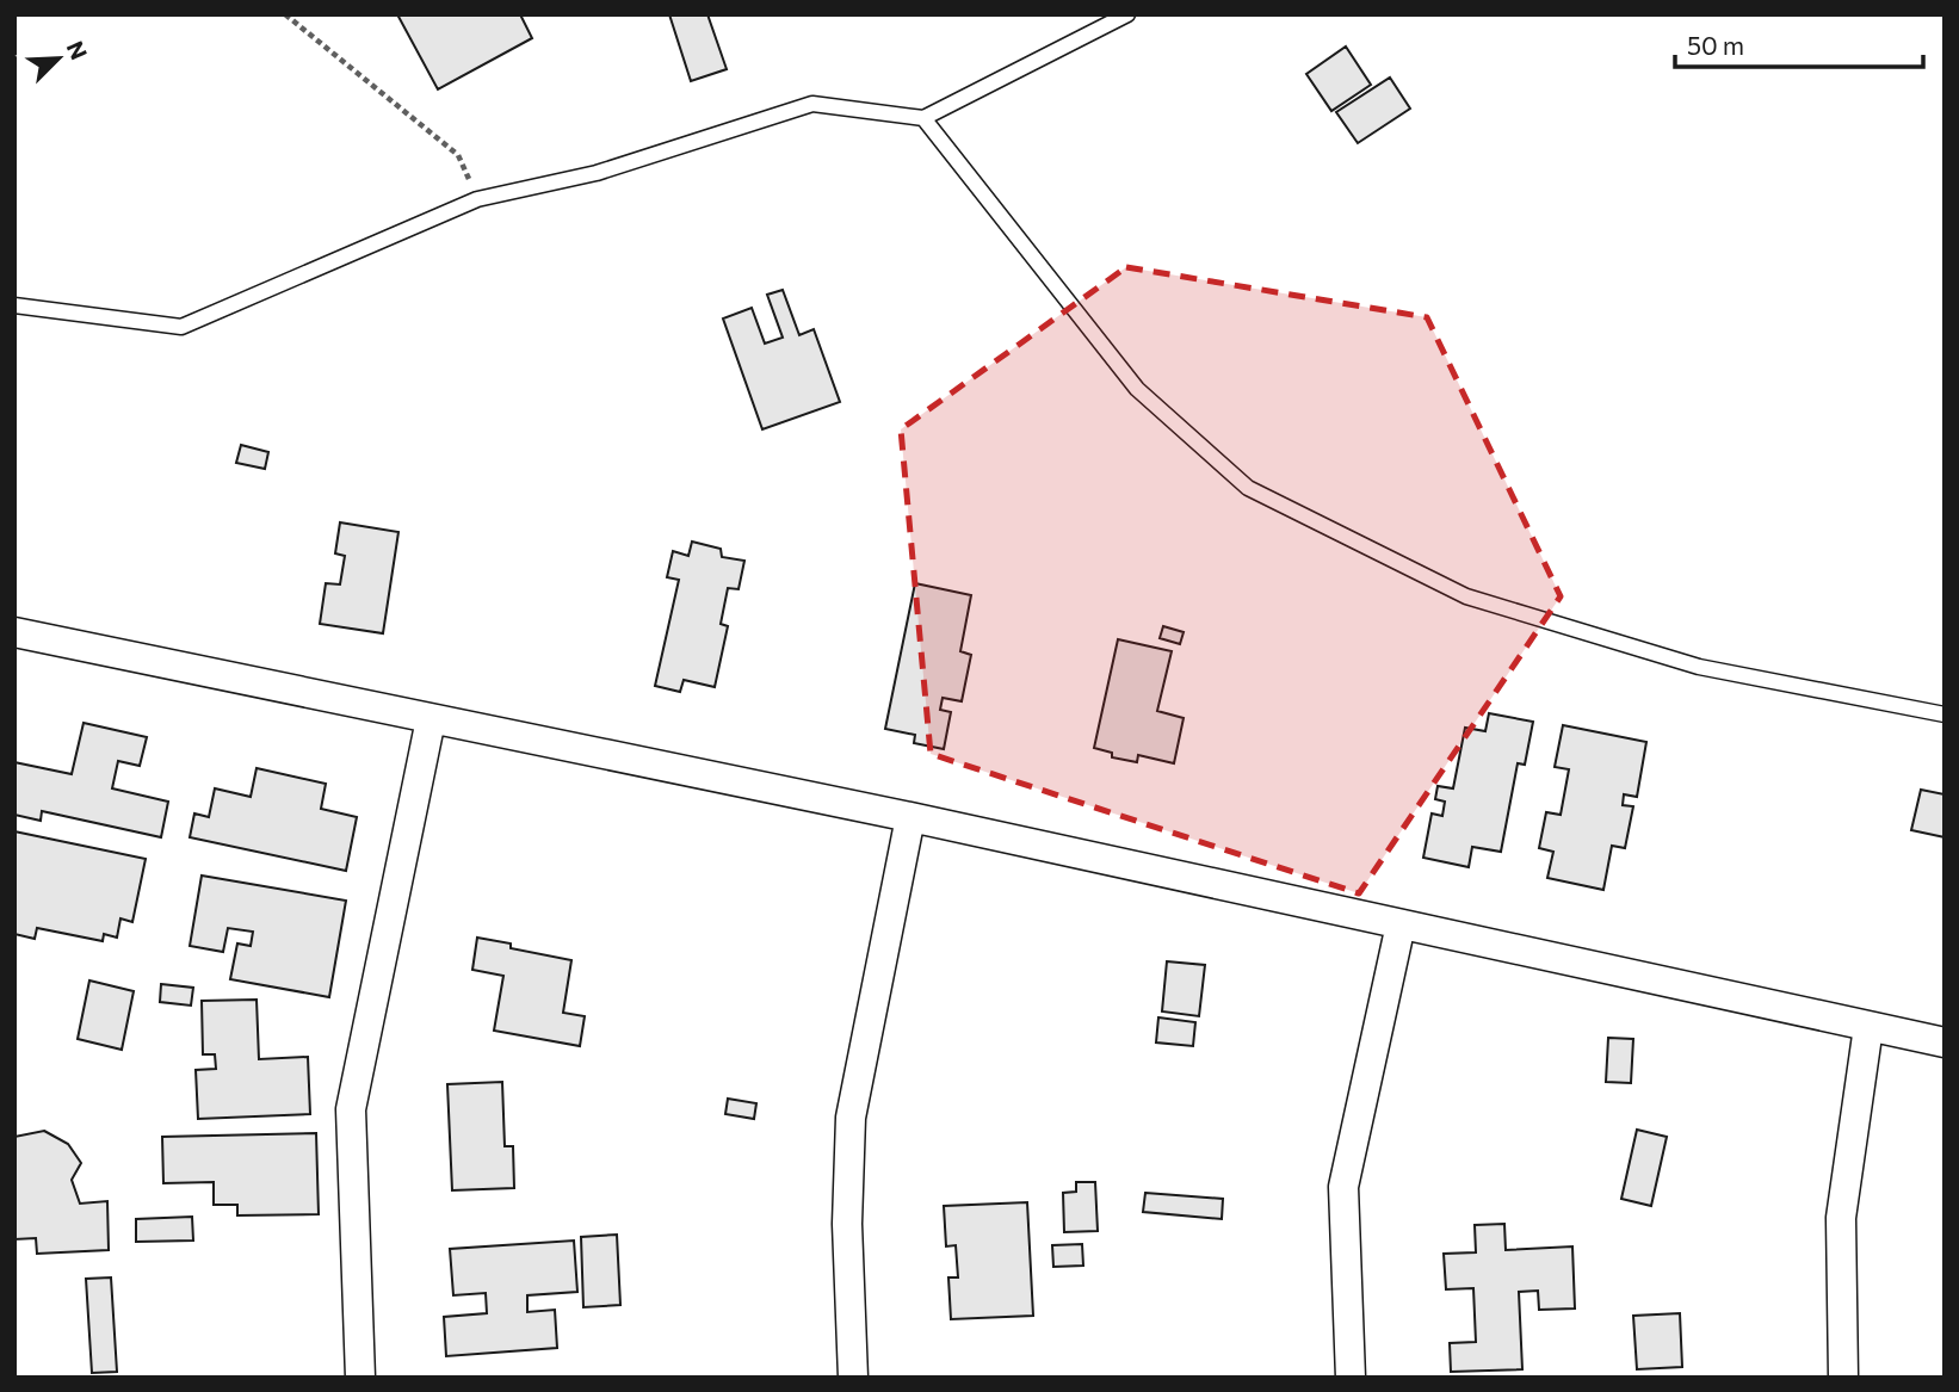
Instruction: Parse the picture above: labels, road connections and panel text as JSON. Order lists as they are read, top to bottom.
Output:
{
  "scale_bar": "50 m",
  "north": "top right"
}
